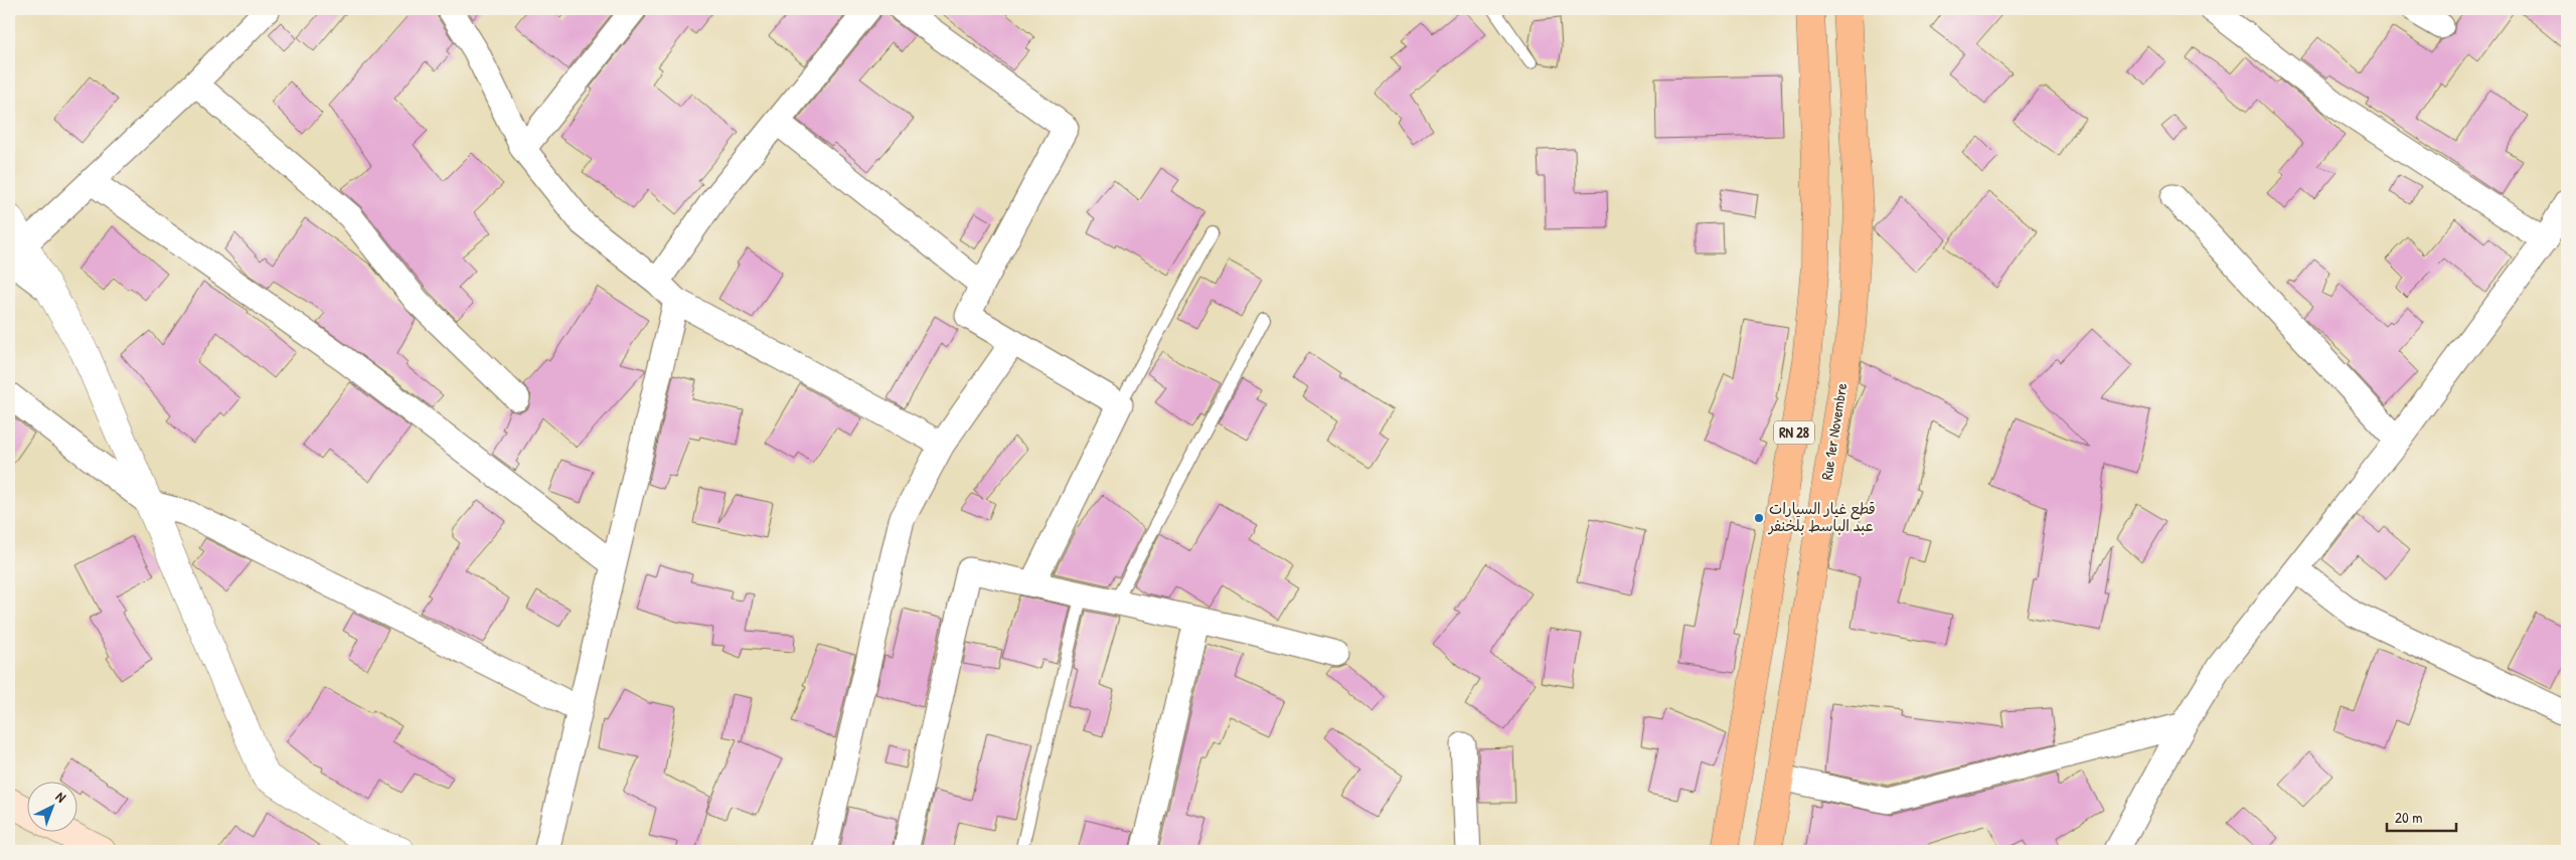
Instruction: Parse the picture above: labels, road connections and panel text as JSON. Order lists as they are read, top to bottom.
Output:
{
  "streets": {
    "main road": ["Rue 1er Novembre", "RN 28"]
  },
  "places": ["قطع غيار السيارات عبد الباسط بلخنفر"],
  "scale_bar": "20 m",
  "north": "top right"
}
